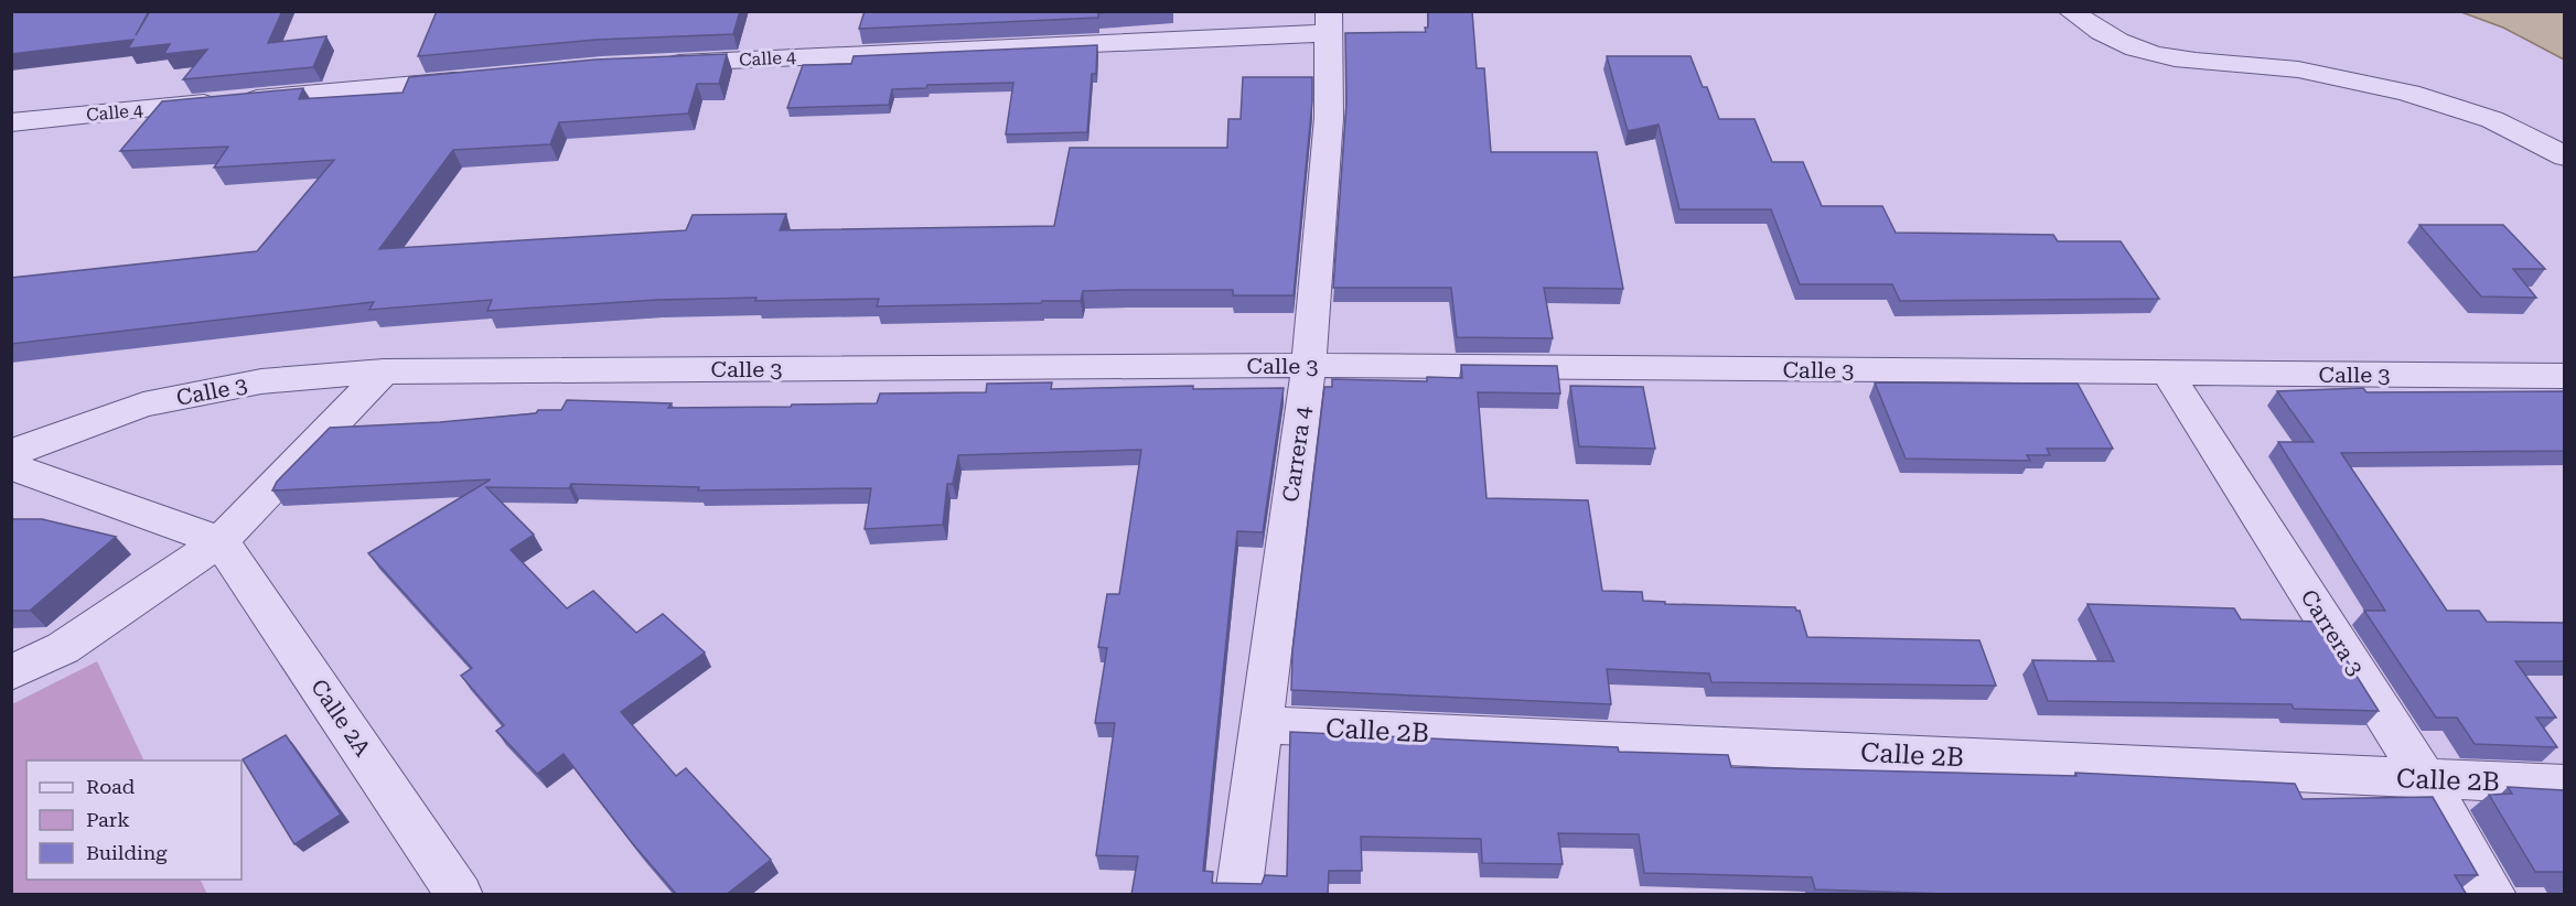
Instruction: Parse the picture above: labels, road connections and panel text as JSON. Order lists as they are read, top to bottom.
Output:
{
  "streets": {
    "street": [
      "Calle 4",
      "Calle 3",
      "Carrera 4",
      "Carrera 3",
      "Calle 2A",
      "Calle 2B"
    ]
  },
  "crossings": [
    ["Calle 4", "Carrera 4"],
    ["Calle 3", "Carrera 4"],
    ["Calle 3", "Carrera 3"],
    ["Carrera 4", "Calle 2B"],
    ["Carrera 3", "Calle 2B"]
  ],
  "legend": ["Road", "Park", "Building"]
}
